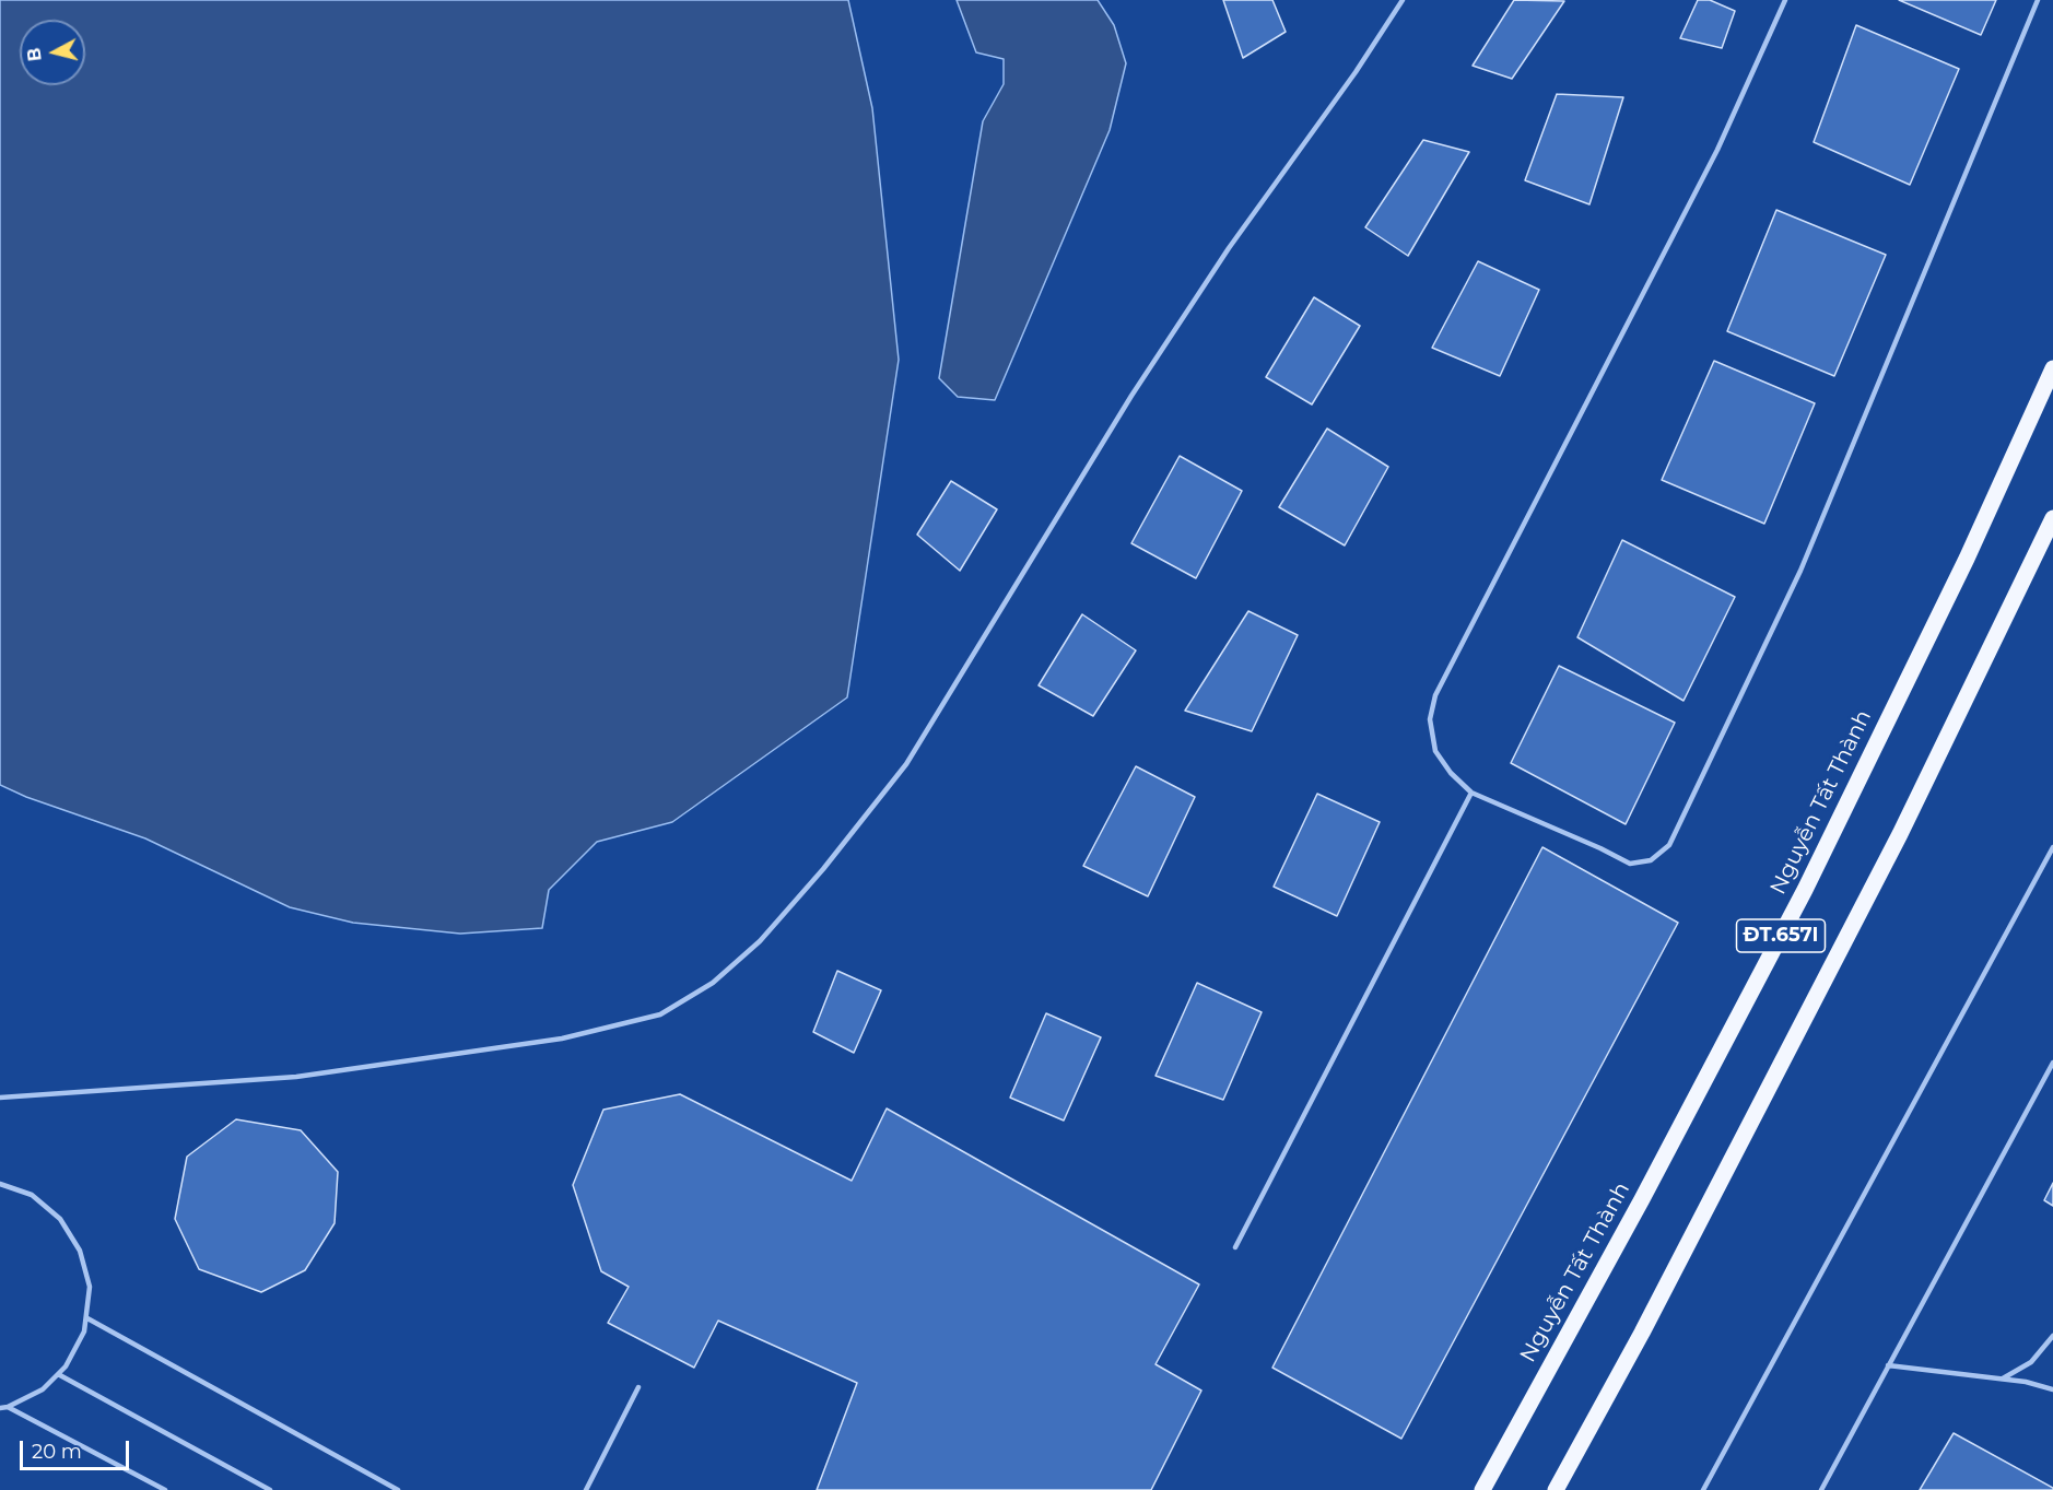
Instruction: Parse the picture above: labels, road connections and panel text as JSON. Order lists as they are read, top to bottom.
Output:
{
  "streets": {
    "main road": ["Nguyễn Tất Thành", "ĐT.657I"]
  },
  "scale_bar": "20 m",
  "north": "left"
}
